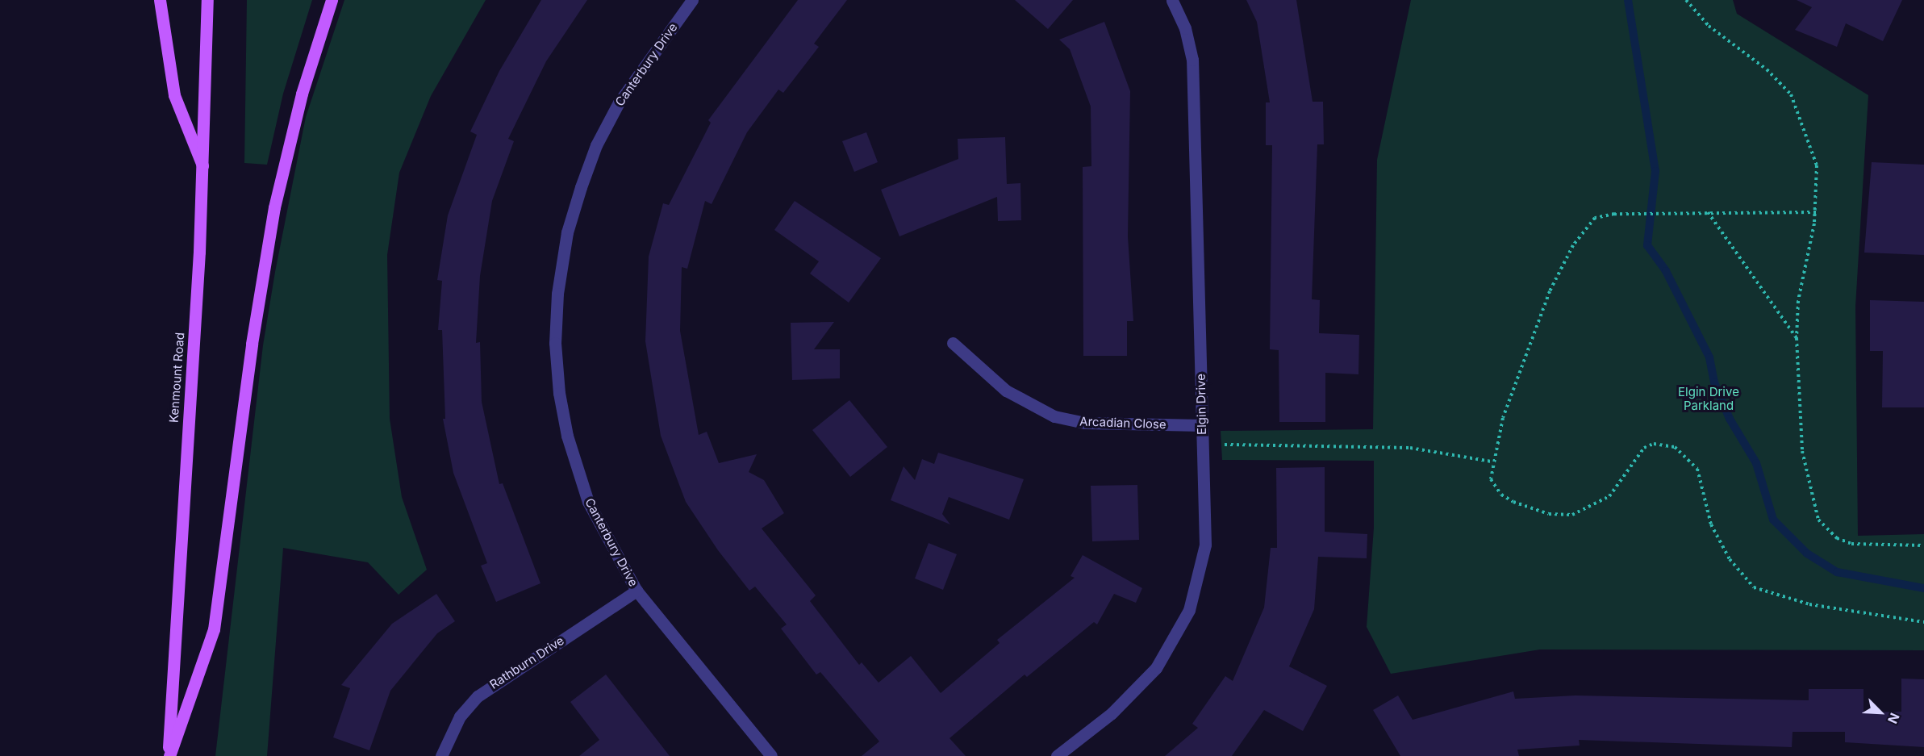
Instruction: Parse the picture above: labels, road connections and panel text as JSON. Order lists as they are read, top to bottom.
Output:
{
  "streets": {
    "main road": ["Kenmount Road"],
    "street": [
      "Canterbury Drive",
      "Elgin Drive",
      "Arcadian Close",
      "Rathburn Drive"
    ]
  },
  "crossings": [
    ["Canterbury Drive", "Rathburn Drive"],
    ["Elgin Drive", "Arcadian Close"]
  ],
  "parks": ["Elgin Drive Parkland"],
  "north": "bottom right"
}
